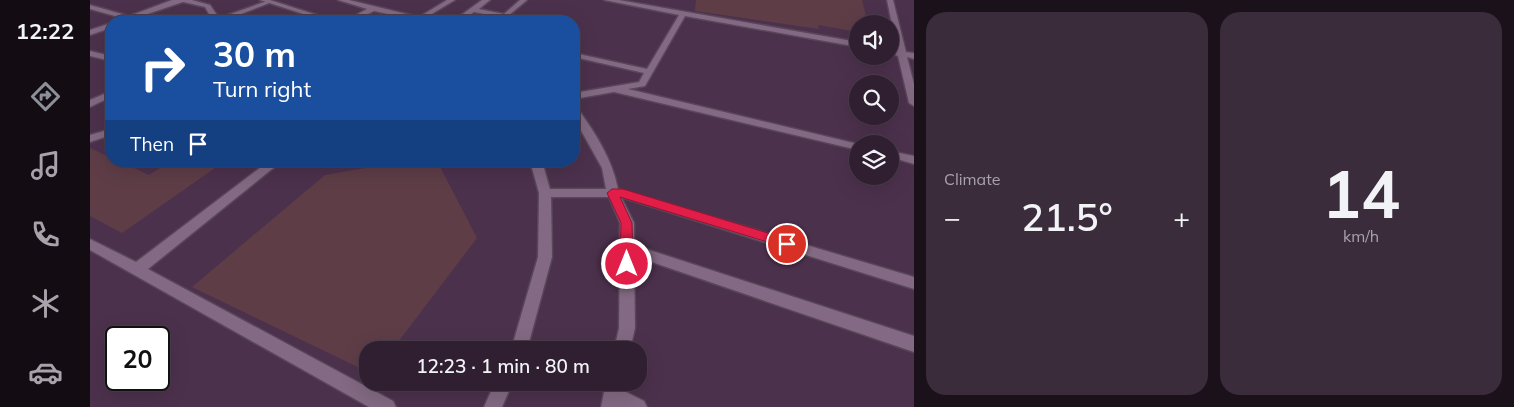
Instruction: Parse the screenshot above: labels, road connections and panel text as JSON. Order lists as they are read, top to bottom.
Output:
{
  "page": {
    "tabs": "12:22",
    "tile": [
      "Climate",
      ["14", "km/h"]
    ],
    "turn": ["30 m", "Turn right"],
    "then": "Then",
    "heat": ["−", "21.5°", "+"],
    "limit": "20",
    "trip": "12:23 · 1 min · 80 m"
  }
}
